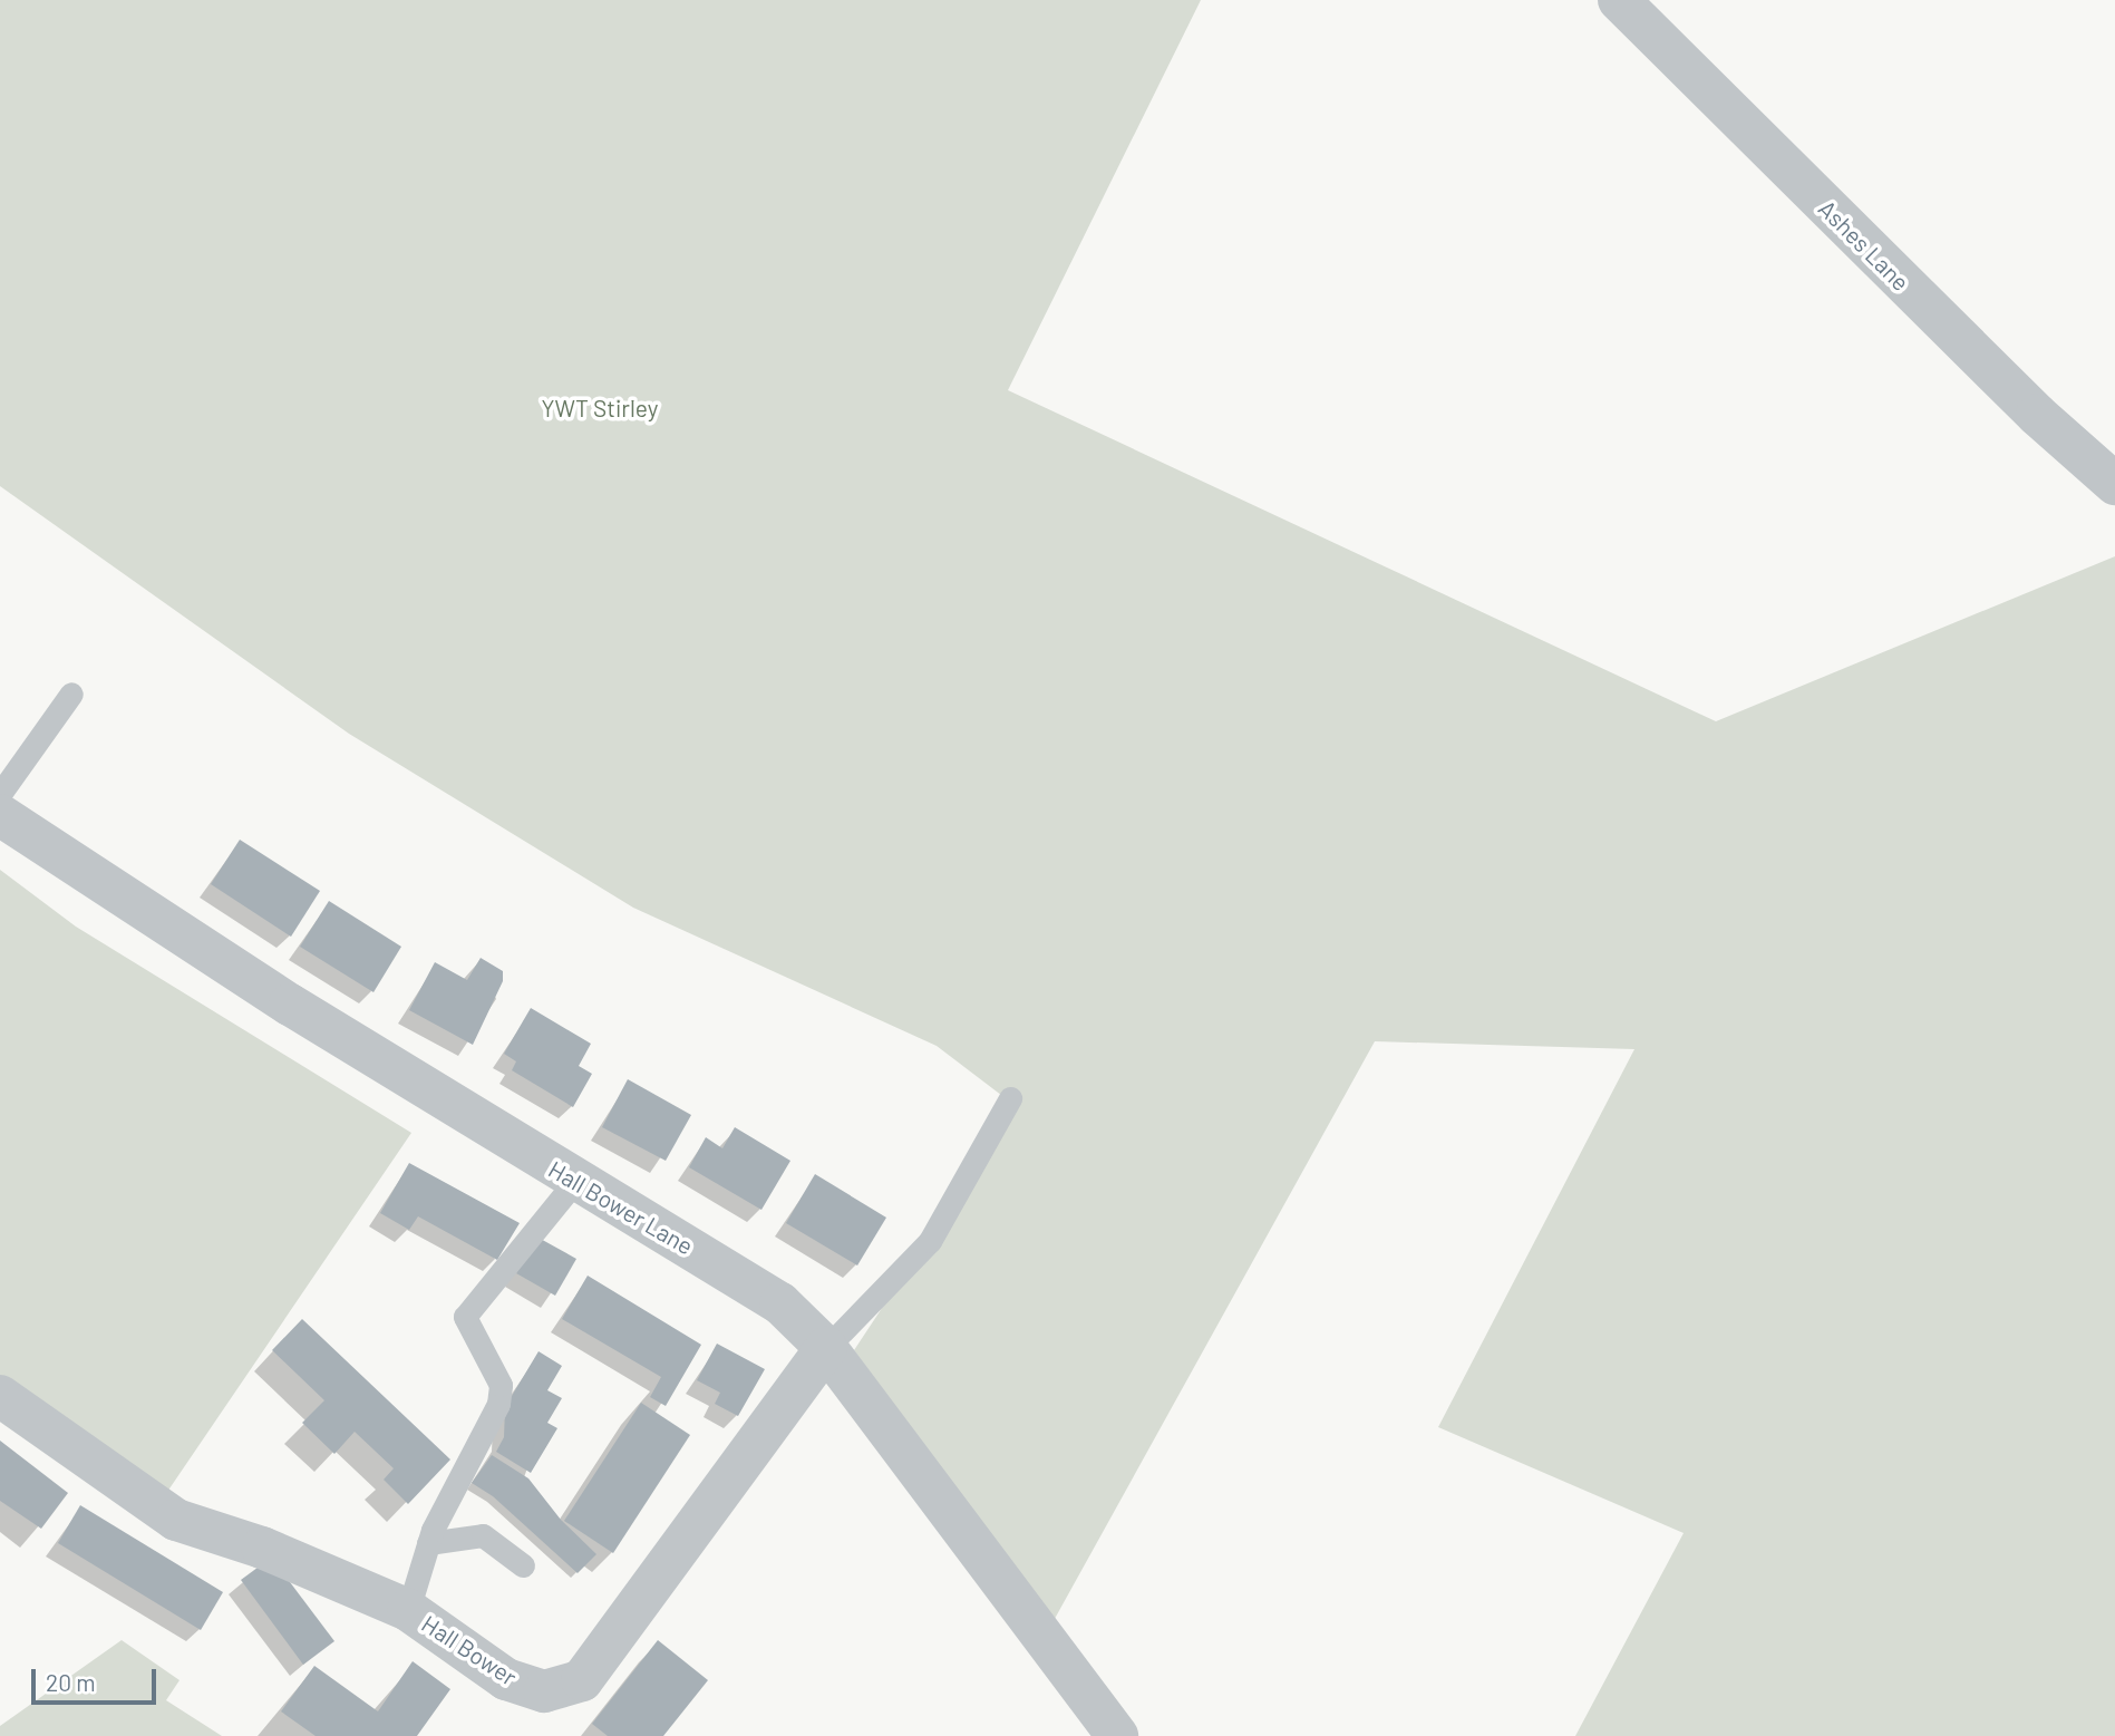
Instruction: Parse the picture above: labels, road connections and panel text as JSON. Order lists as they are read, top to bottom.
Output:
{
  "streets": {
    "street": ["Ashes Lane", "Hall Bower Lane", "Hall Bower"]
  },
  "crossings": [
    ["Hall Bower Lane", "Hall Bower"]
  ],
  "parks": ["YWT Stirley"],
  "scale_bar": "20 m"
}
